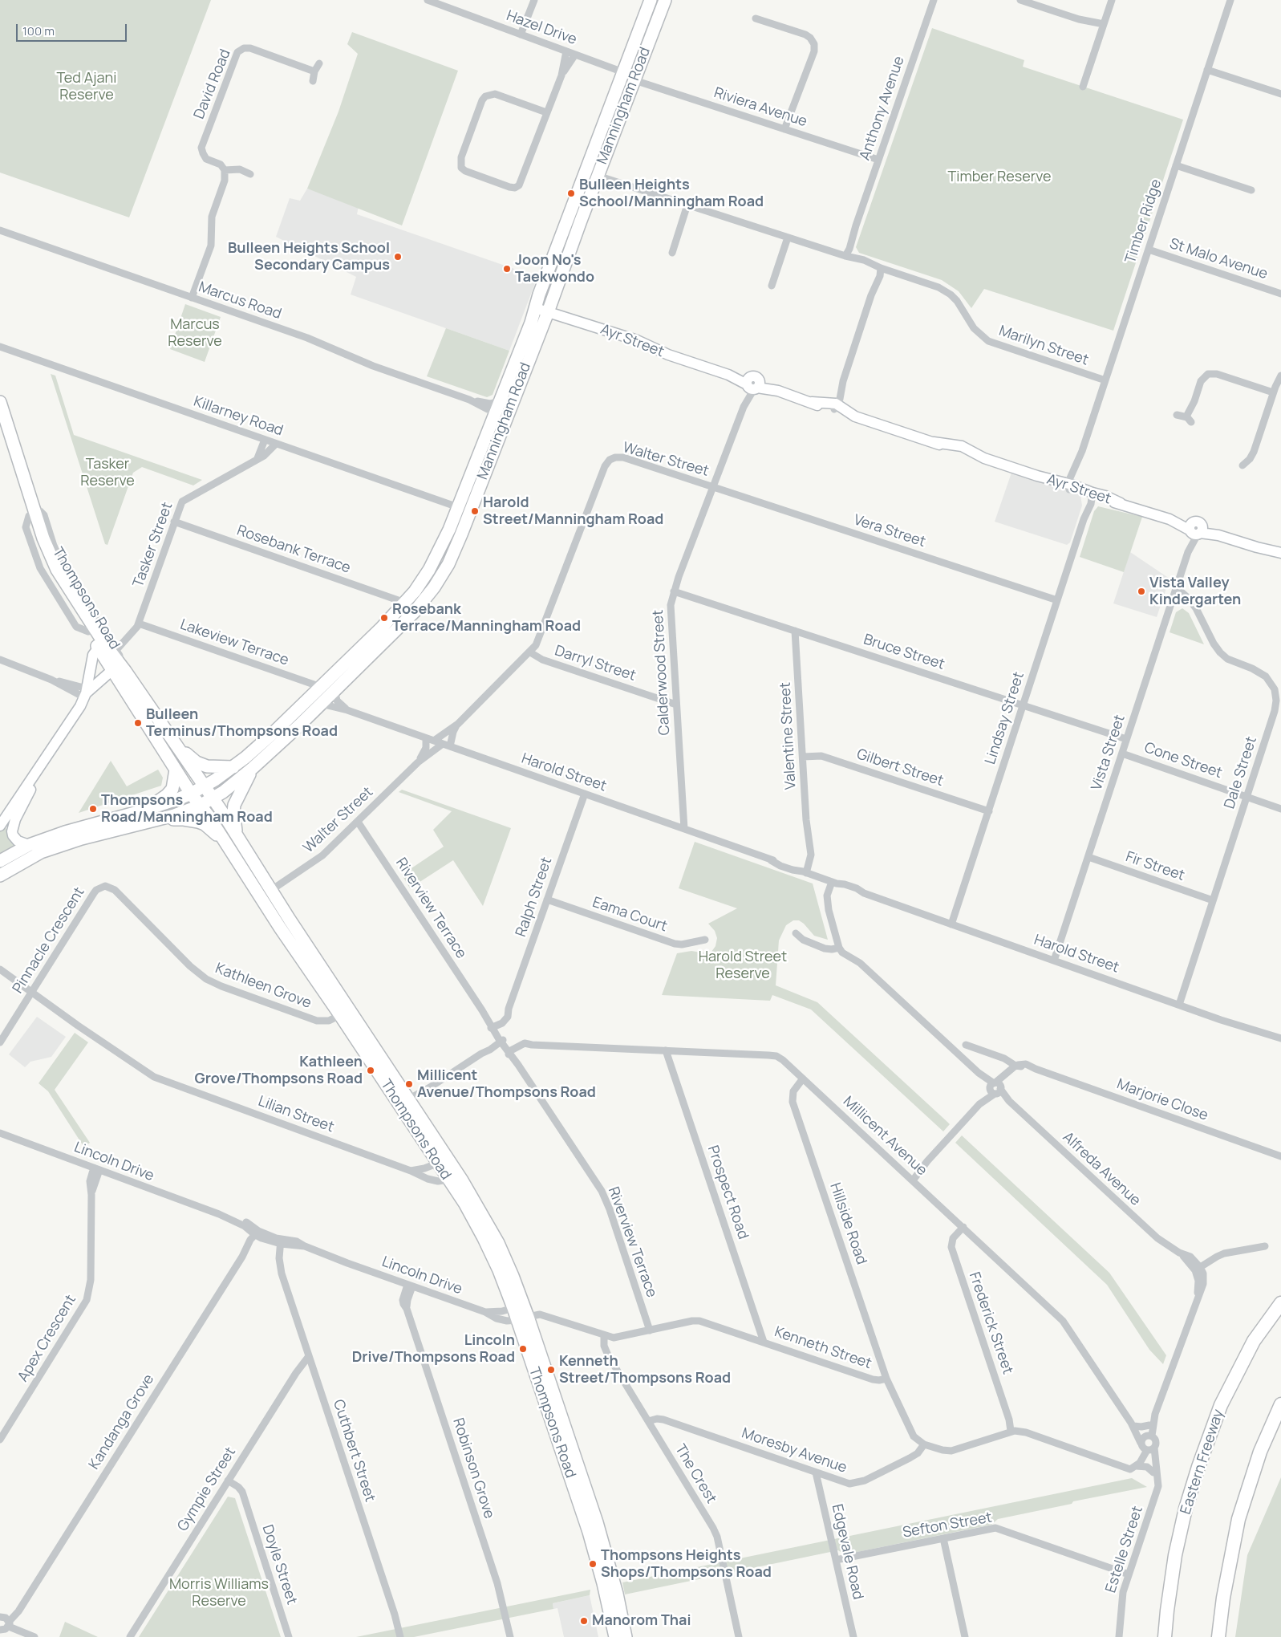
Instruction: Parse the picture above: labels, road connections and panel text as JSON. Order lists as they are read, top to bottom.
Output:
{
  "streets": {
    "highway": ["Eastern Freeway"],
    "main road": ["Manningham Road", "Thompsons Road"],
    "street": [
      "Hazel Drive",
      "David Road",
      "Riviera Avenue",
      "Anthony Avenue",
      "Timber Ridge",
      "St Malo Avenue",
      "Marcus Road",
      "Ayr Street",
      "Marilyn Street",
      "Killarney Road",
      "Walter Street",
      "Vera Street",
      "Tasker Street",
      "Rosebank Terrace",
      "Lakeview Terrace",
      "Bruce Street",
      "Darryl Street",
      "Calderwood Street",
      "Lindsay Street",
      "Valentine Street",
      "Vista Street",
      "Cone Street",
      "Gilbert Street",
      "Harold Street",
      "Dale Street",
      "Fir Street",
      "Ralph Street",
      "Riverview Terrace",
      "Eama Court",
      "Pinnacle Crescent",
      "Kathleen Grove",
      "Marjorie Close",
      "Lilian Street",
      "Millicent Avenue",
      "Lincoln Drive",
      "Alfreda Avenue",
      "Prospect Road",
      "Hillside Road",
      "Frederick Street",
      "Apex Crescent",
      "Kenneth Street",
      "Kandanga Grove",
      "Cuthbert Street",
      "Moresby Avenue",
      "Robinson Grove",
      "The Crest",
      "Gympie Street",
      "Sefton Street",
      "Estelle Street",
      "Edgevale Road",
      "Doyle Street"
    ]
  },
  "crossings": [
    ["Hazel Drive", "Manningham Road"],
    ["Manningham Road", "Riviera Avenue"],
    ["Manningham Road", "Marcus Road"],
    ["Manningham Road", "Ayr Street"],
    ["Manningham Road", "Marilyn Street"],
    ["Manningham Road", "Killarney Road"],
    ["Manningham Road", "Rosebank Terrace"],
    ["Manningham Road", "Thompsons Road"],
    ["Manningham Road", "Lakeview Terrace"],
    ["Manningham Road", "Harold Street"],
    ["Riviera Avenue", "Anthony Avenue"],
    ["Anthony Avenue", "Marilyn Street"],
    ["Timber Ridge", "St Malo Avenue"],
    ["Timber Ridge", "Ayr Street"],
    ["Timber Ridge", "Marilyn Street"],
    ["Ayr Street", "Calderwood Street"],
    ["Ayr Street", "Lindsay Street"],
    ["Ayr Street", "Vista Street"],
    ["Killarney Road", "Tasker Street"],
    ["Walter Street", "Vera Street"],
    ["Walter Street", "Thompsons Road"],
    ["Walter Street", "Darryl Street"],
    ["Walter Street", "Calderwood Street"],
    ["Walter Street", "Harold Street"],
    ["Walter Street", "Riverview Terrace"],
    ["Vera Street", "Calderwood Street"],
    ["Vera Street", "Lindsay Street"],
    ["Tasker Street", "Rosebank Terrace"],
    ["Tasker Street", "Thompsons Road"],
    ["Tasker Street", "Lakeview Terrace"],
    ["Thompsons Road", "Kathleen Grove"],
    ["Thompsons Road", "Lilian Street"],
    ["Thompsons Road", "Lincoln Drive"],
    ["Thompsons Road", "Kenneth Street"],
    ["Bruce Street", "Calderwood Street"],
    ["Bruce Street", "Lindsay Street"],
    ["Bruce Street", "Valentine Street"],
    ["Bruce Street", "Vista Street"],
    ["Darryl Street", "Calderwood Street"],
    ["Calderwood Street", "Harold Street"],
    ["Lindsay Street", "Gilbert Street"],
    ["Lindsay Street", "Harold Street"],
    ["Valentine Street", "Gilbert Street"],
    ["Valentine Street", "Harold Street"],
    ["Vista Street", "Cone Street"],
    ["Vista Street", "Harold Street"],
    ["Vista Street", "Dale Street"],
    ["Vista Street", "Fir Street"],
    ["Cone Street", "Dale Street"],
    ["Harold Street", "Dale Street"],
    ["Harold Street", "Ralph Street"],
    ["Dale Street", "Fir Street"],
    ["Ralph Street", "Riverview Terrace"],
    ["Ralph Street", "Eama Court"],
    ["Riverview Terrace", "Millicent Avenue"],
    ["Riverview Terrace", "Kenneth Street"],
    ["Pinnacle Crescent", "Kathleen Grove"],
    ["Pinnacle Crescent", "Lilian Street"],
    ["Millicent Avenue", "Prospect Road"],
    ["Millicent Avenue", "Hillside Road"],
    ["Millicent Avenue", "Frederick Street"],
    ["Millicent Avenue", "Estelle Street"],
    ["Lincoln Drive", "Apex Crescent"],
    ["Lincoln Drive", "Kenneth Street"],
    ["Lincoln Drive", "Kandanga Grove"],
    ["Lincoln Drive", "Cuthbert Street"],
    ["Lincoln Drive", "Robinson Grove"],
    ["Alfreda Avenue", "Estelle Street"],
    ["Prospect Road", "Kenneth Street"],
    ["Hillside Road", "Kenneth Street"],
    ["Frederick Street", "Kenneth Street"],
    ["Kenneth Street", "Moresby Avenue"],
    ["Kenneth Street", "The Crest"],
    ["Cuthbert Street", "Gympie Street"],
    ["Moresby Avenue", "The Crest"],
    ["Moresby Avenue", "Edgevale Road"],
    ["Gympie Street", "Doyle Street"],
    ["Sefton Street", "Estelle Street"],
    ["Sefton Street", "Edgevale Road"]
  ],
  "parks": [
    "Ted Ajani Reserve",
    "Timber Reserve",
    "Marcus Reserve",
    "Tasker Reserve",
    "Harold Street Reserve",
    "Morris Williams Reserve"
  ],
  "places": [
    "Bulleen Heights School/Manningham Road",
    "Bulleen Heights School Secondary Campus",
    "Joon No's Taekwondo",
    "Harold Street/Manningham Road",
    "Vista Valley Kindergarten",
    "Rosebank Terrace/Manningham Road",
    "Bulleen Terminus/Thompsons Road",
    "Thompsons Road/Manningham Road",
    "Kathleen Grove/Thompsons Road",
    "Millicent Avenue/Thompsons Road",
    "Lincoln Drive/Thompsons Road",
    "Kenneth Street/Thompsons Road",
    "Thompsons Heights Shops/Thompsons Road",
    "Manorom Thai"
  ],
  "scale_bar": "100 m"
}
